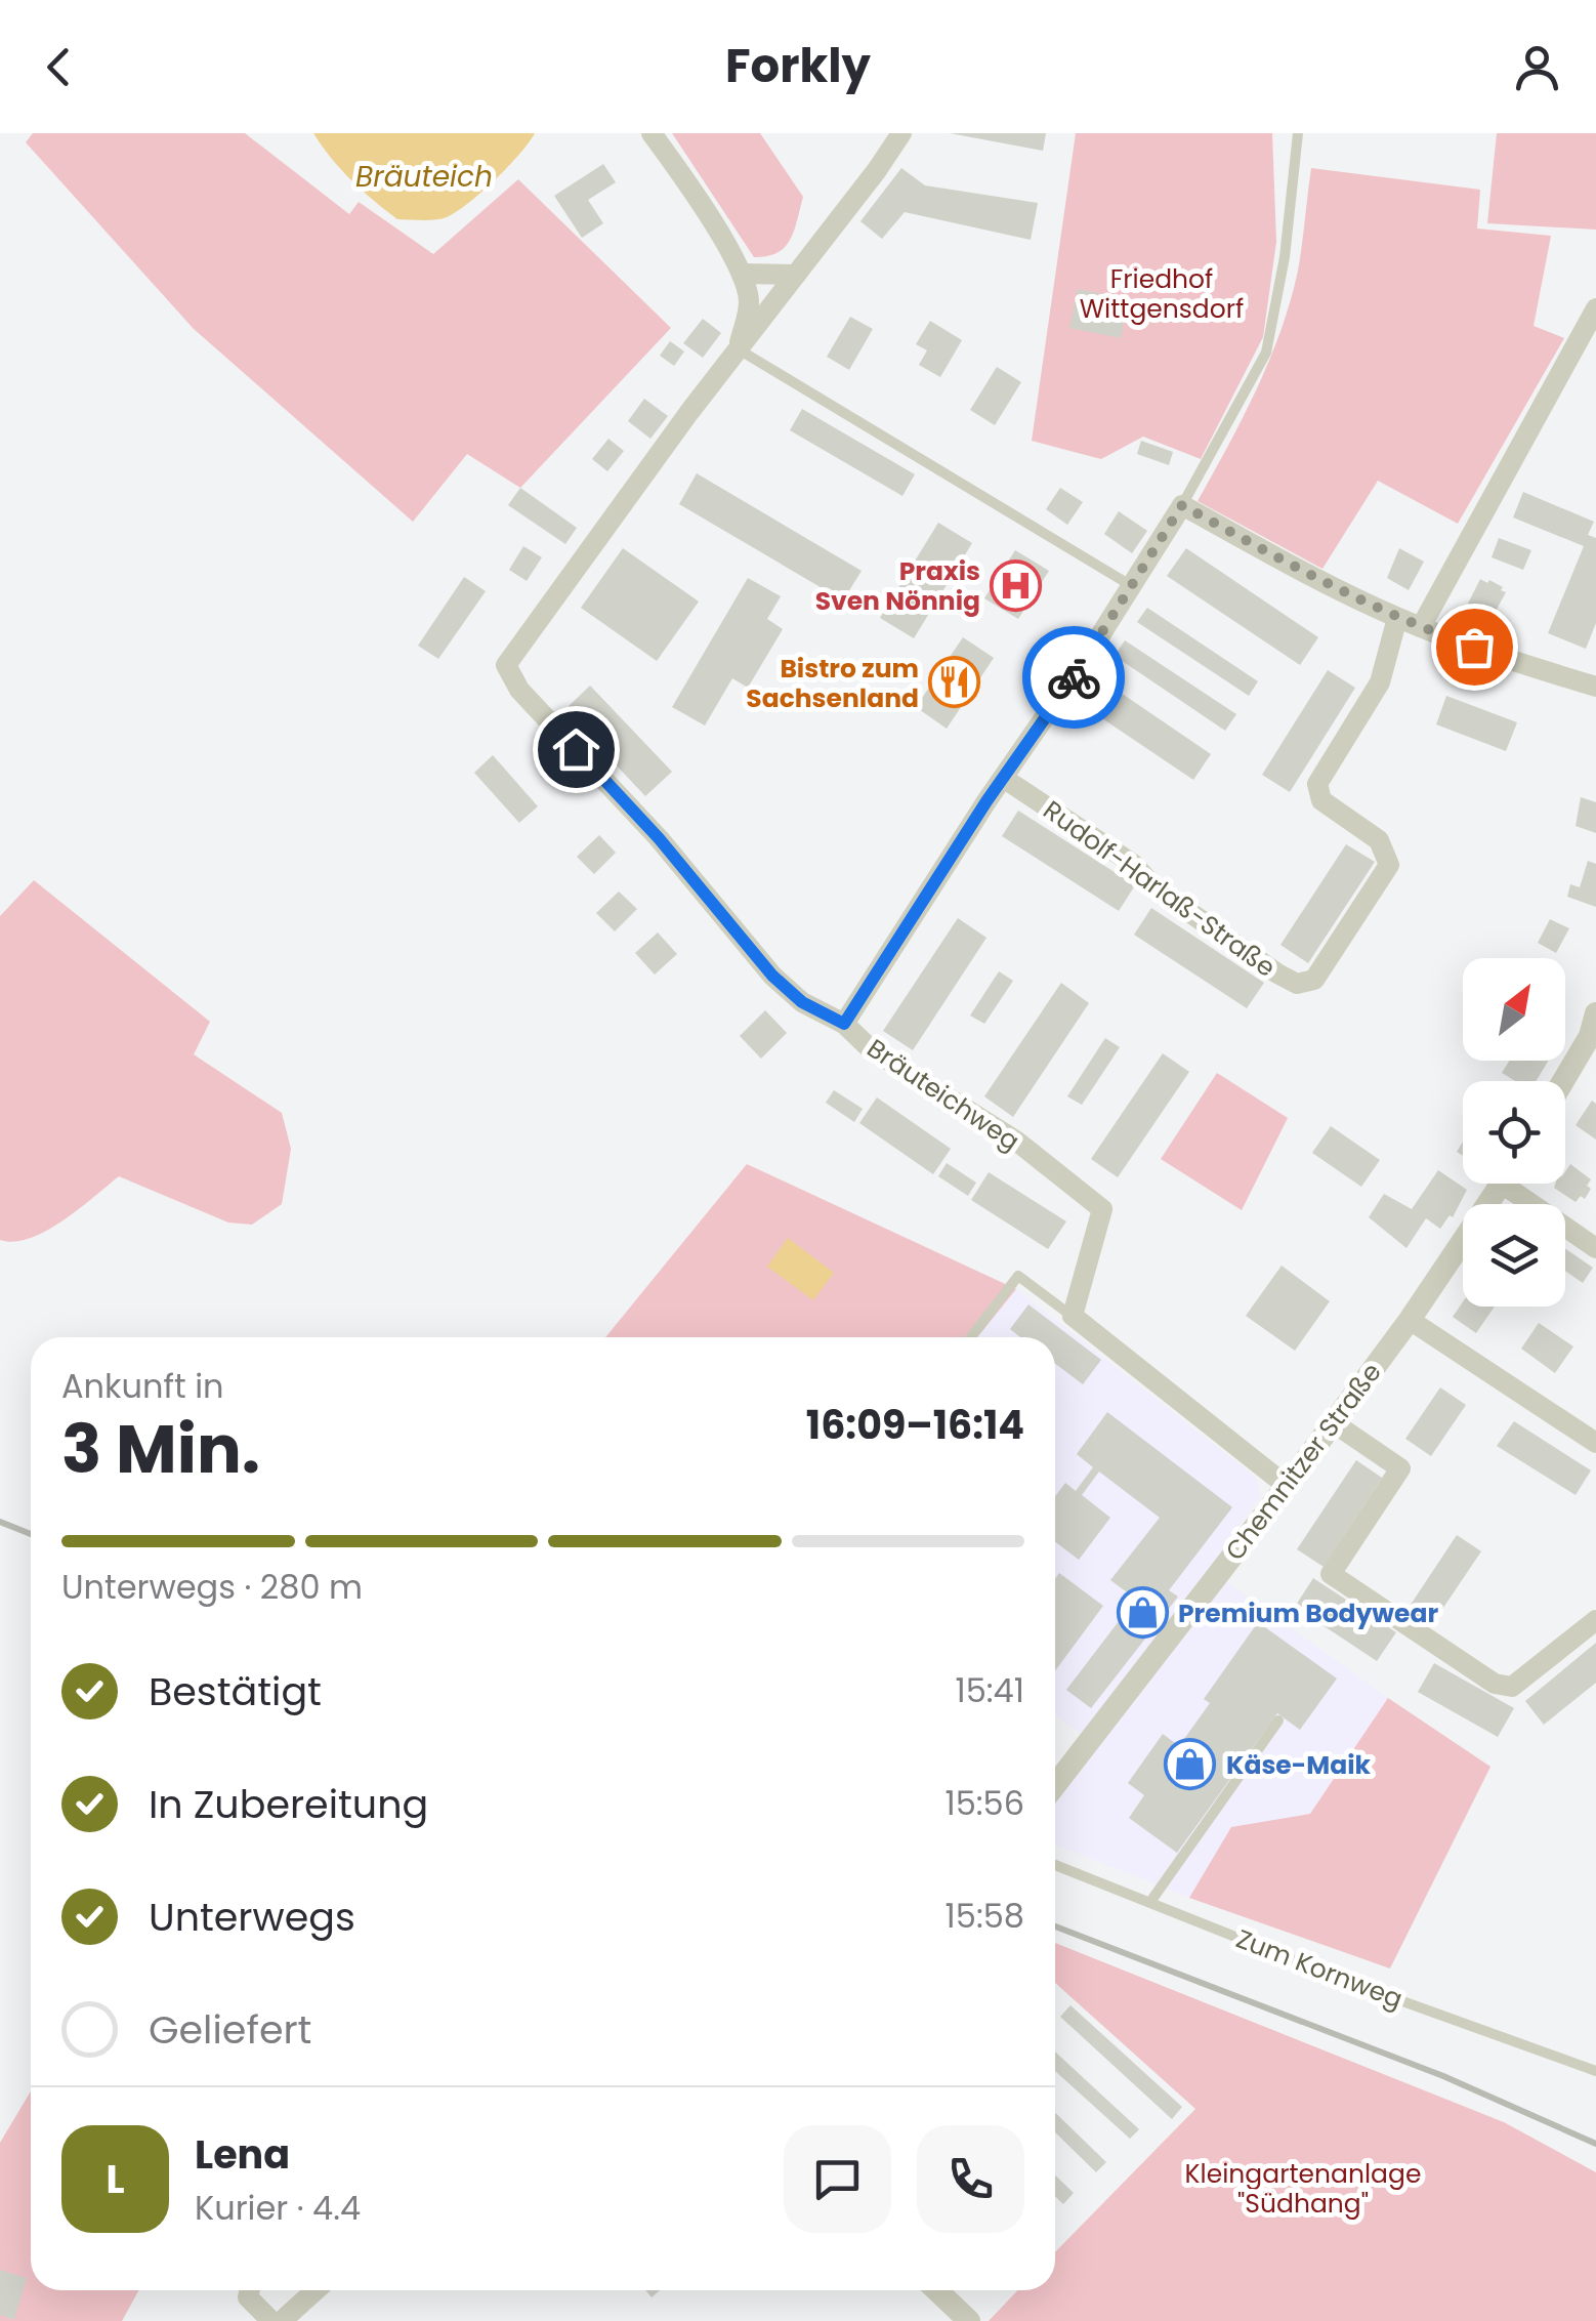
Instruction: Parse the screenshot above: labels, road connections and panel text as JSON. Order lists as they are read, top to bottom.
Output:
{
  "streets": {
    "street": ["Rudolf-Harlaß-Straße", "Bräuteichweg", "Chemnitzer Straße"],
    "lane": ["Zum Kornweg"]
  },
  "water": ["Bräuteich"],
  "parks": ["Friedhof Wittgensdorf", "Kleingartenanlage \"Südhang\""],
  "places": {
    "hospital": ["Praxis Sven Nönnig"],
    "restaurant": ["Bistro zum Sachsenland"],
    "shop": ["Premium Bodywear", "Käse-Maik"]
  },
  "north": "top right",
  "page": {
    "header": "Forkly",
    "heading": ["3 Min.", "Ankunft in", "16:09–16:14"],
    "panel": ["Lena", "Kurier · 4.4"],
    "bar": "Unterwegs · 280 m",
    "list": [
      ["Bestätigt", "15:41"],
      ["In Zubereitung", "15:56"],
      ["Unterwegs", "15:58"],
      "Geliefert"
    ],
    "round": "L"
  }
}
